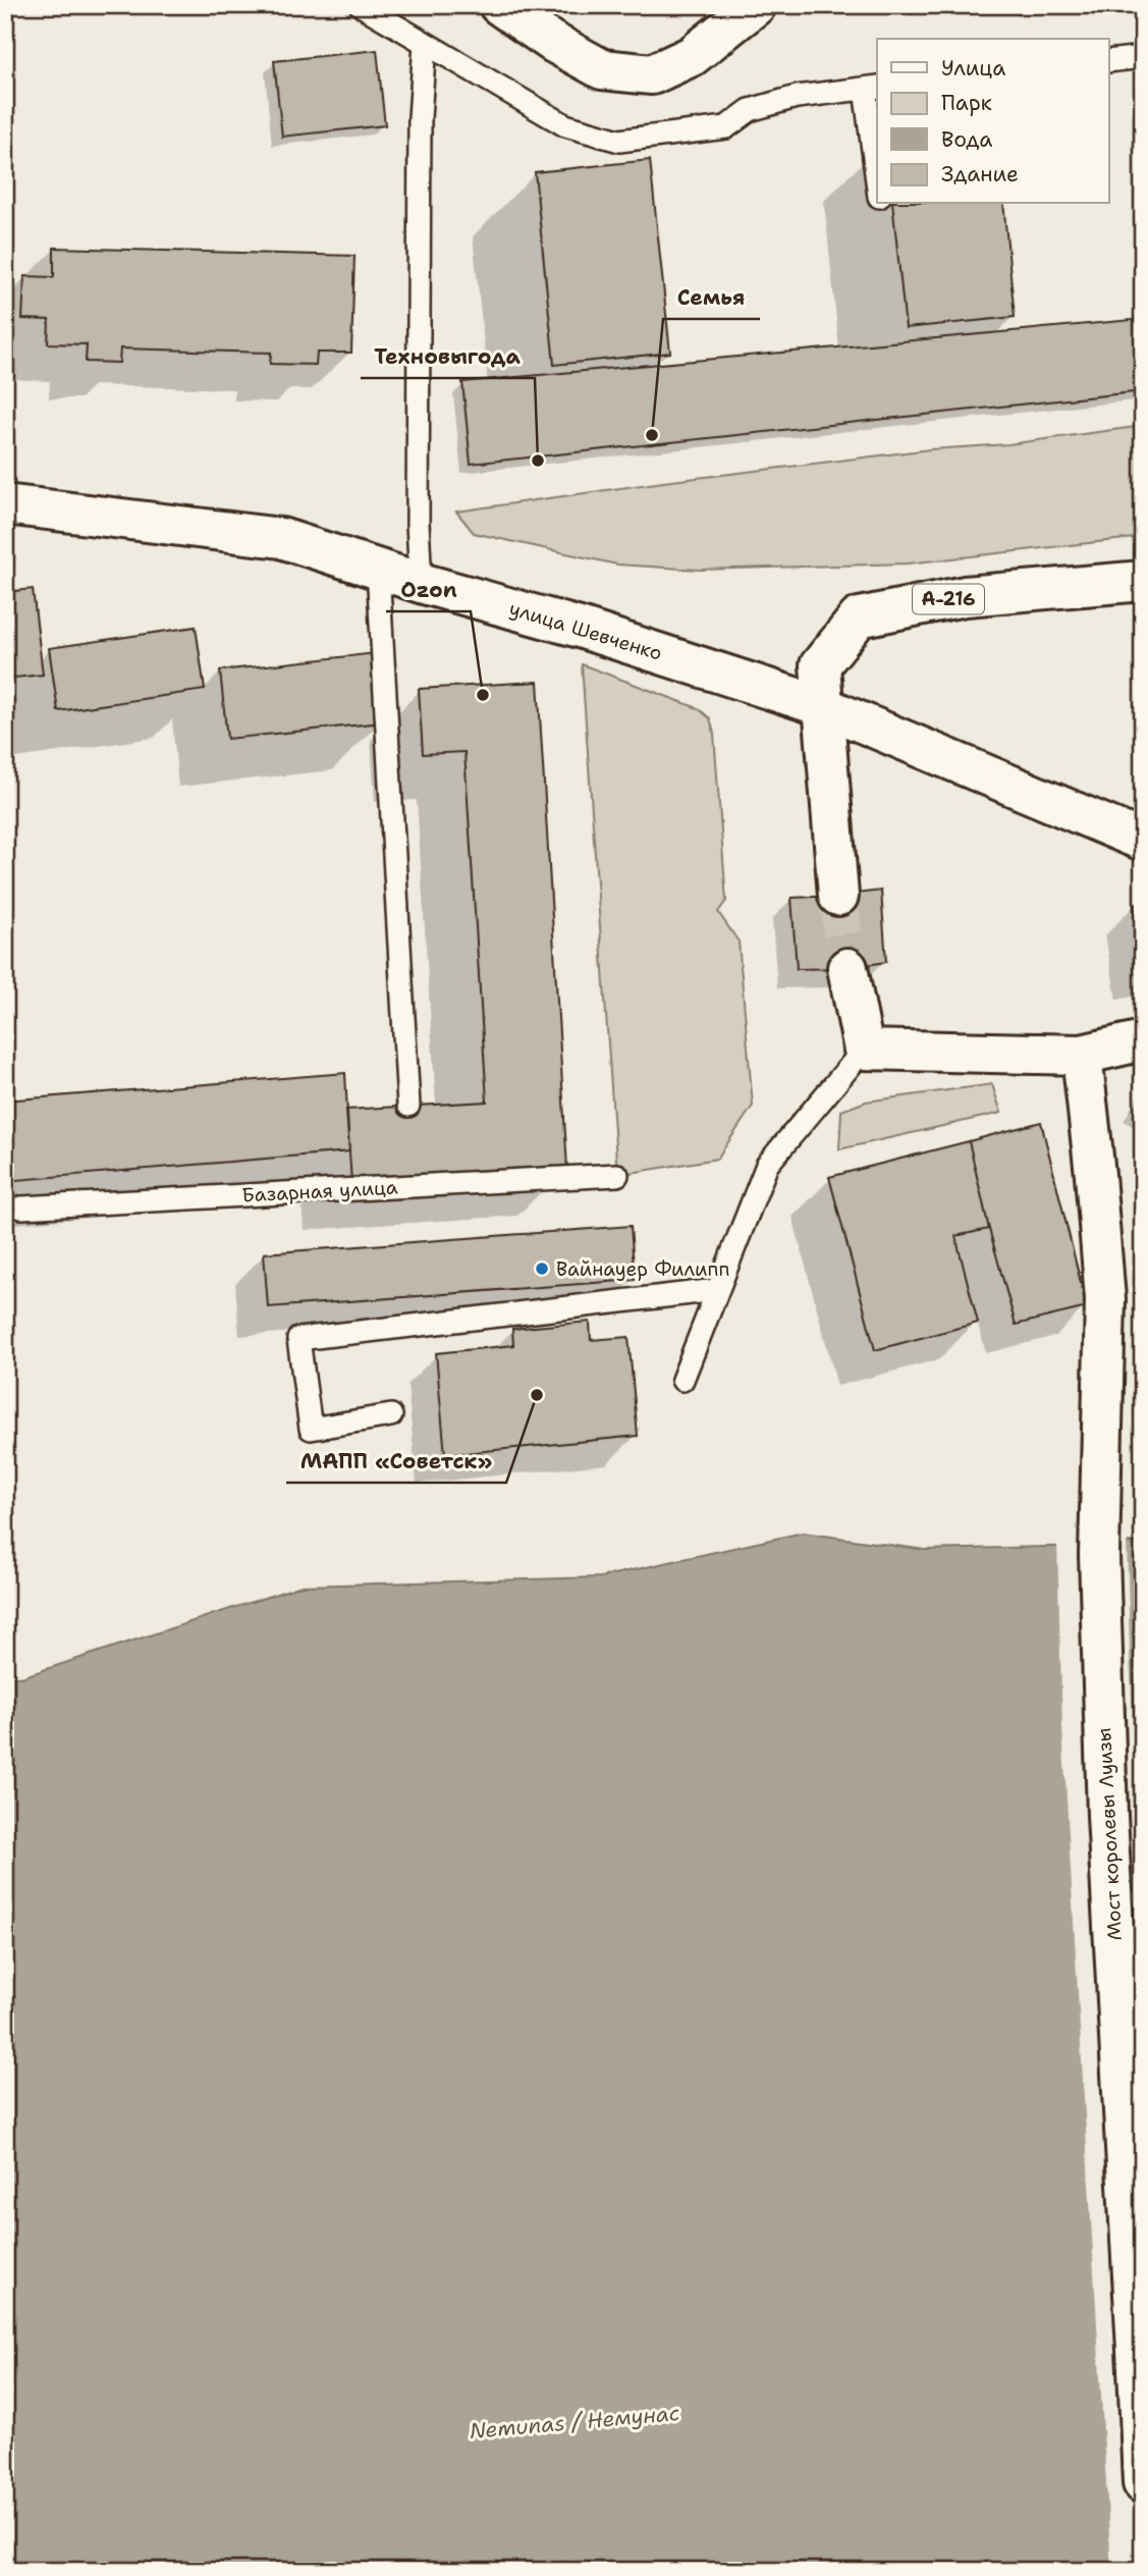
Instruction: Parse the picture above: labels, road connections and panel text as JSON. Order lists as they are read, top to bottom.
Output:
{
  "streets": {
    "main road": ["А-216", "улица Шевченко", "Мост королевы Луизы"],
    "lane": ["Базарная улица"]
  },
  "crossings": [
    ["А-216", "улица Шевченко"]
  ],
  "water": ["Nemunas / Немунас"],
  "places": [
    "Семья",
    "Техновыгода",
    "Ozon",
    "Вайнауер Филипп",
    "МАПП «Советск»"
  ],
  "legend": [
    "Улица",
    "Парк",
    "Вода",
    "Здание"
  ]
}
